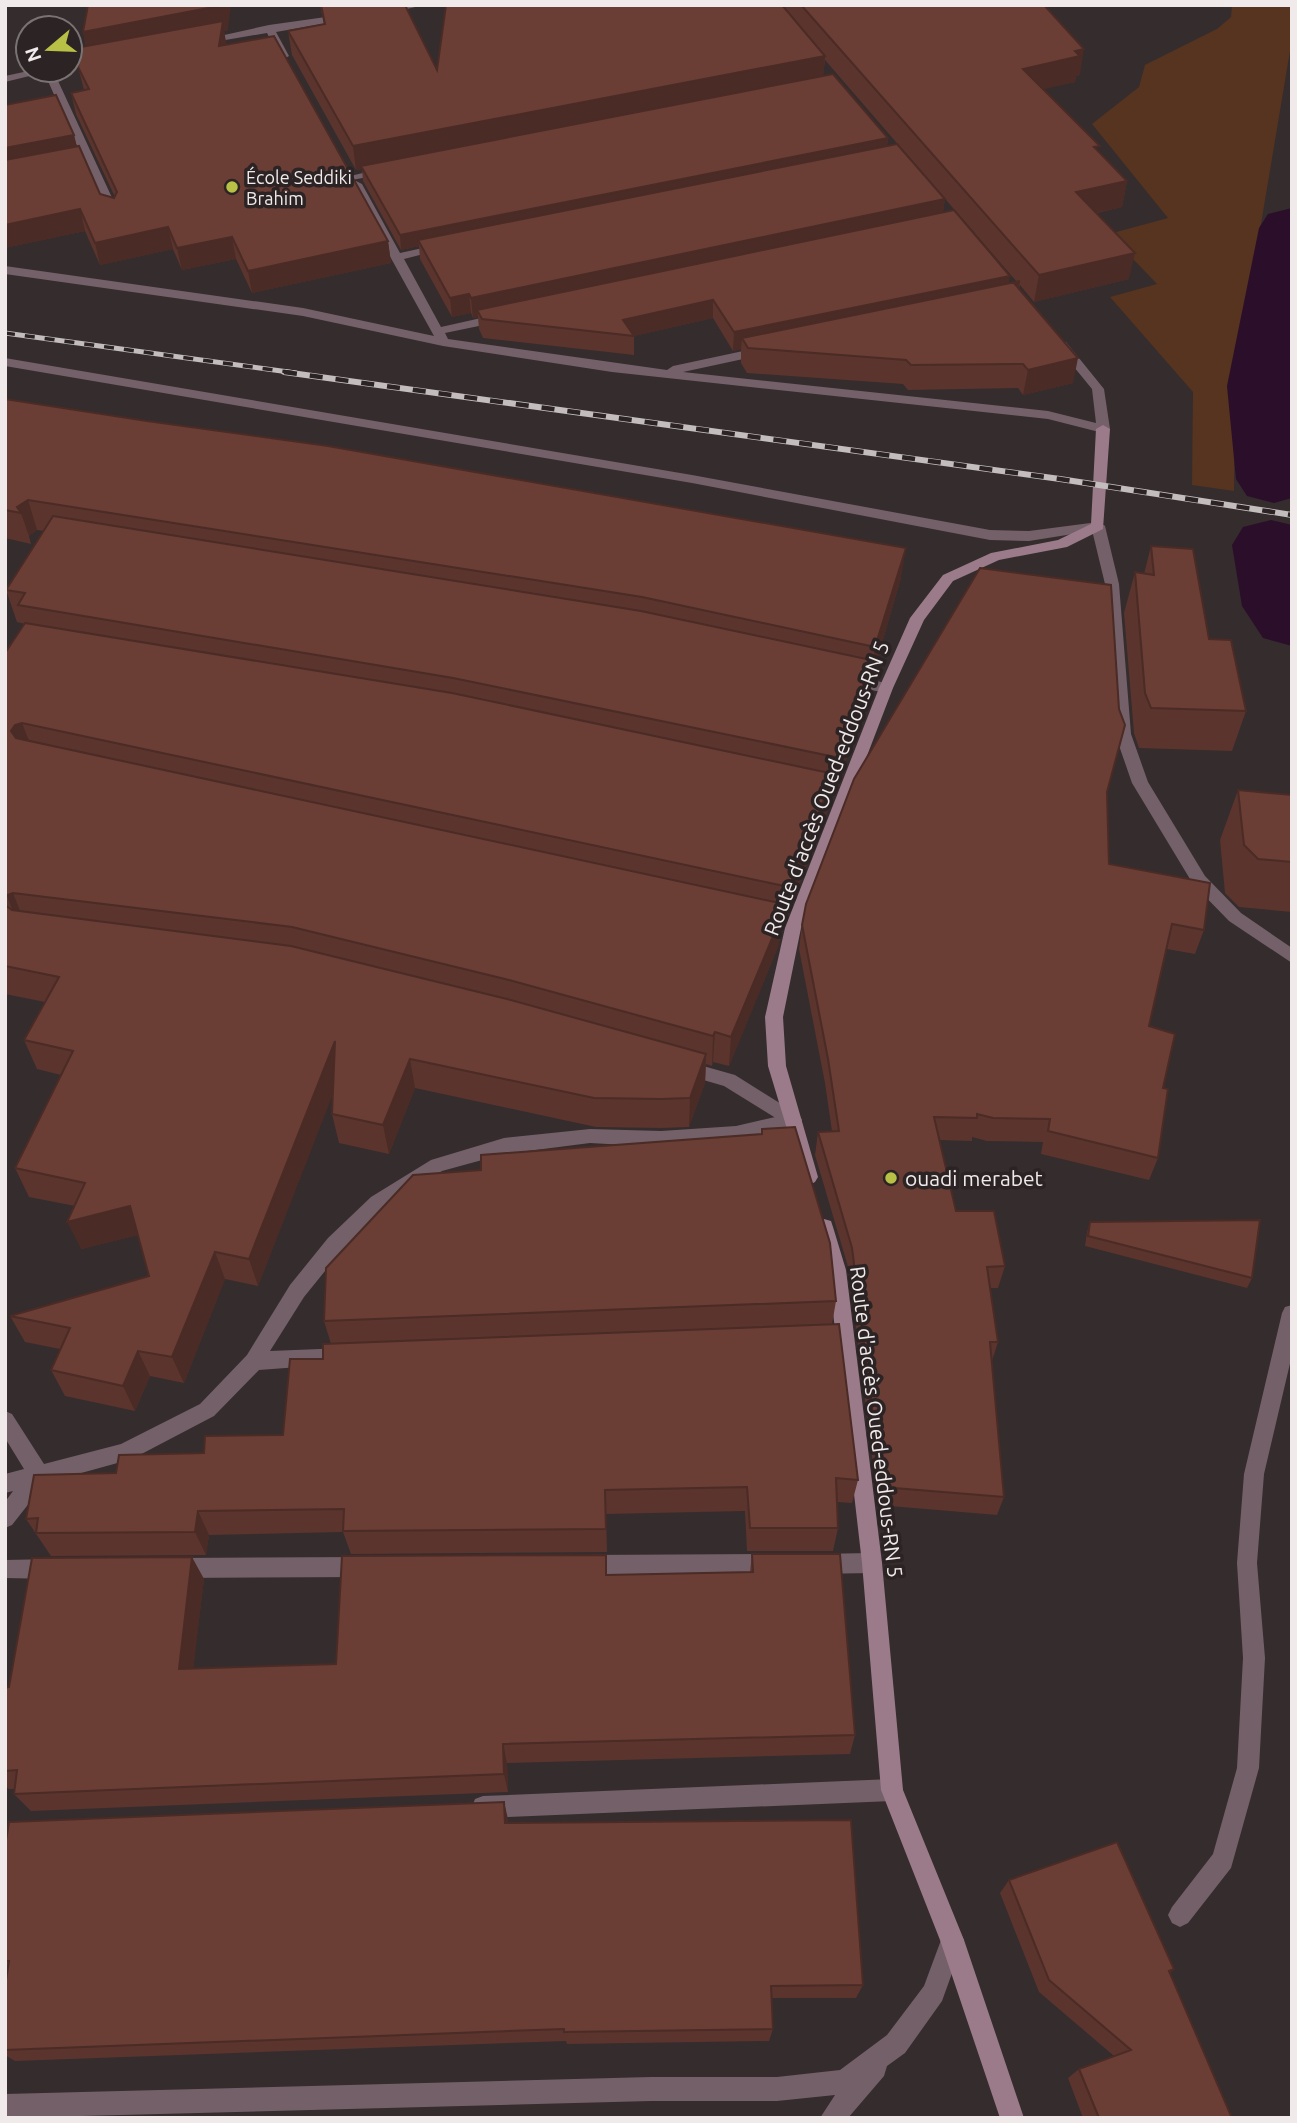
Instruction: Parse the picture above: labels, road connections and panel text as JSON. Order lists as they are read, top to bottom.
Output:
{
  "streets": {
    "main road": ["Route d'accès Oued-eddous-RN 5"]
  },
  "places": ["École Seddiki Brahim", "ouadi merabet"],
  "north": "left"
}
